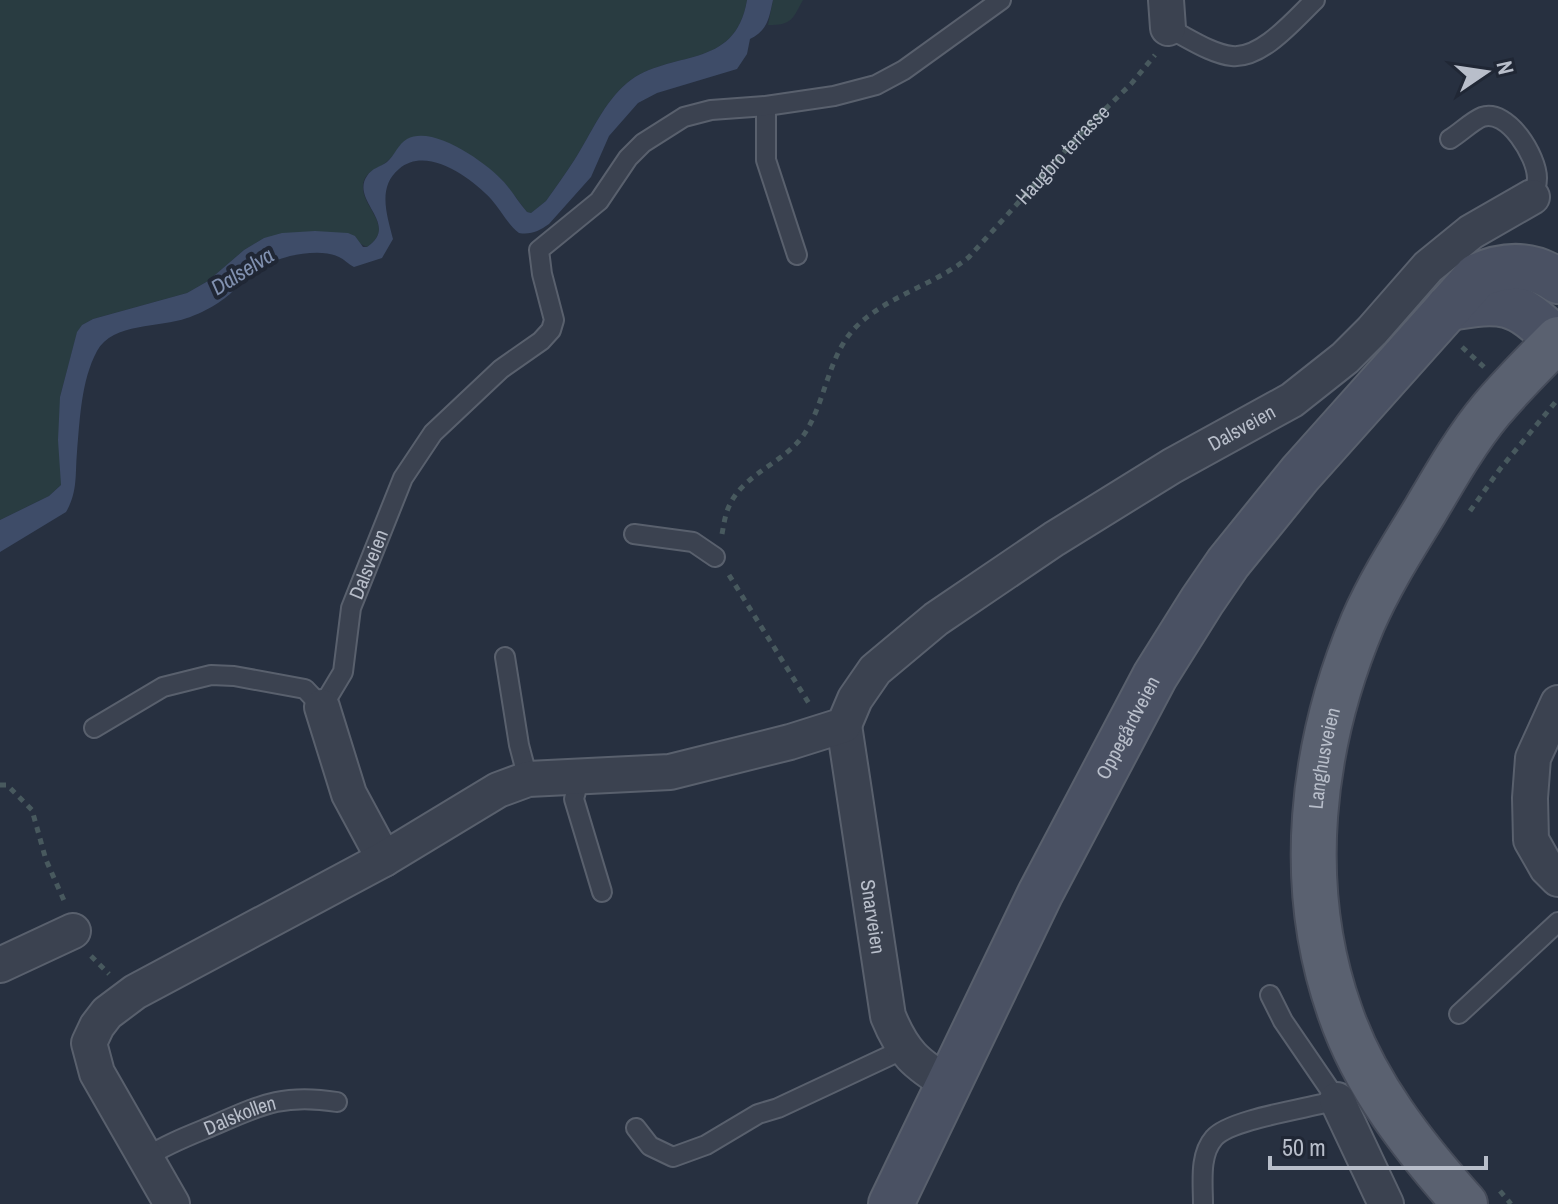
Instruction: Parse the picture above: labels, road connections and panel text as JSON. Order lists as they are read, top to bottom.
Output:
{
  "streets": {
    "main road": ["Oppegårdveien", "Langhusveien"],
    "street": ["Dalsveien", "Snarveien"],
    "lane": ["Dalskollen"],
    "path": ["Haugbro terrasse"]
  },
  "crossings": [
    ["Dalsveien", "Snarveien"],
    ["Oppegårdveien", "Snarveien"]
  ],
  "water": ["Dalselva"],
  "scale_bar": "50 m",
  "north": "right"
}
